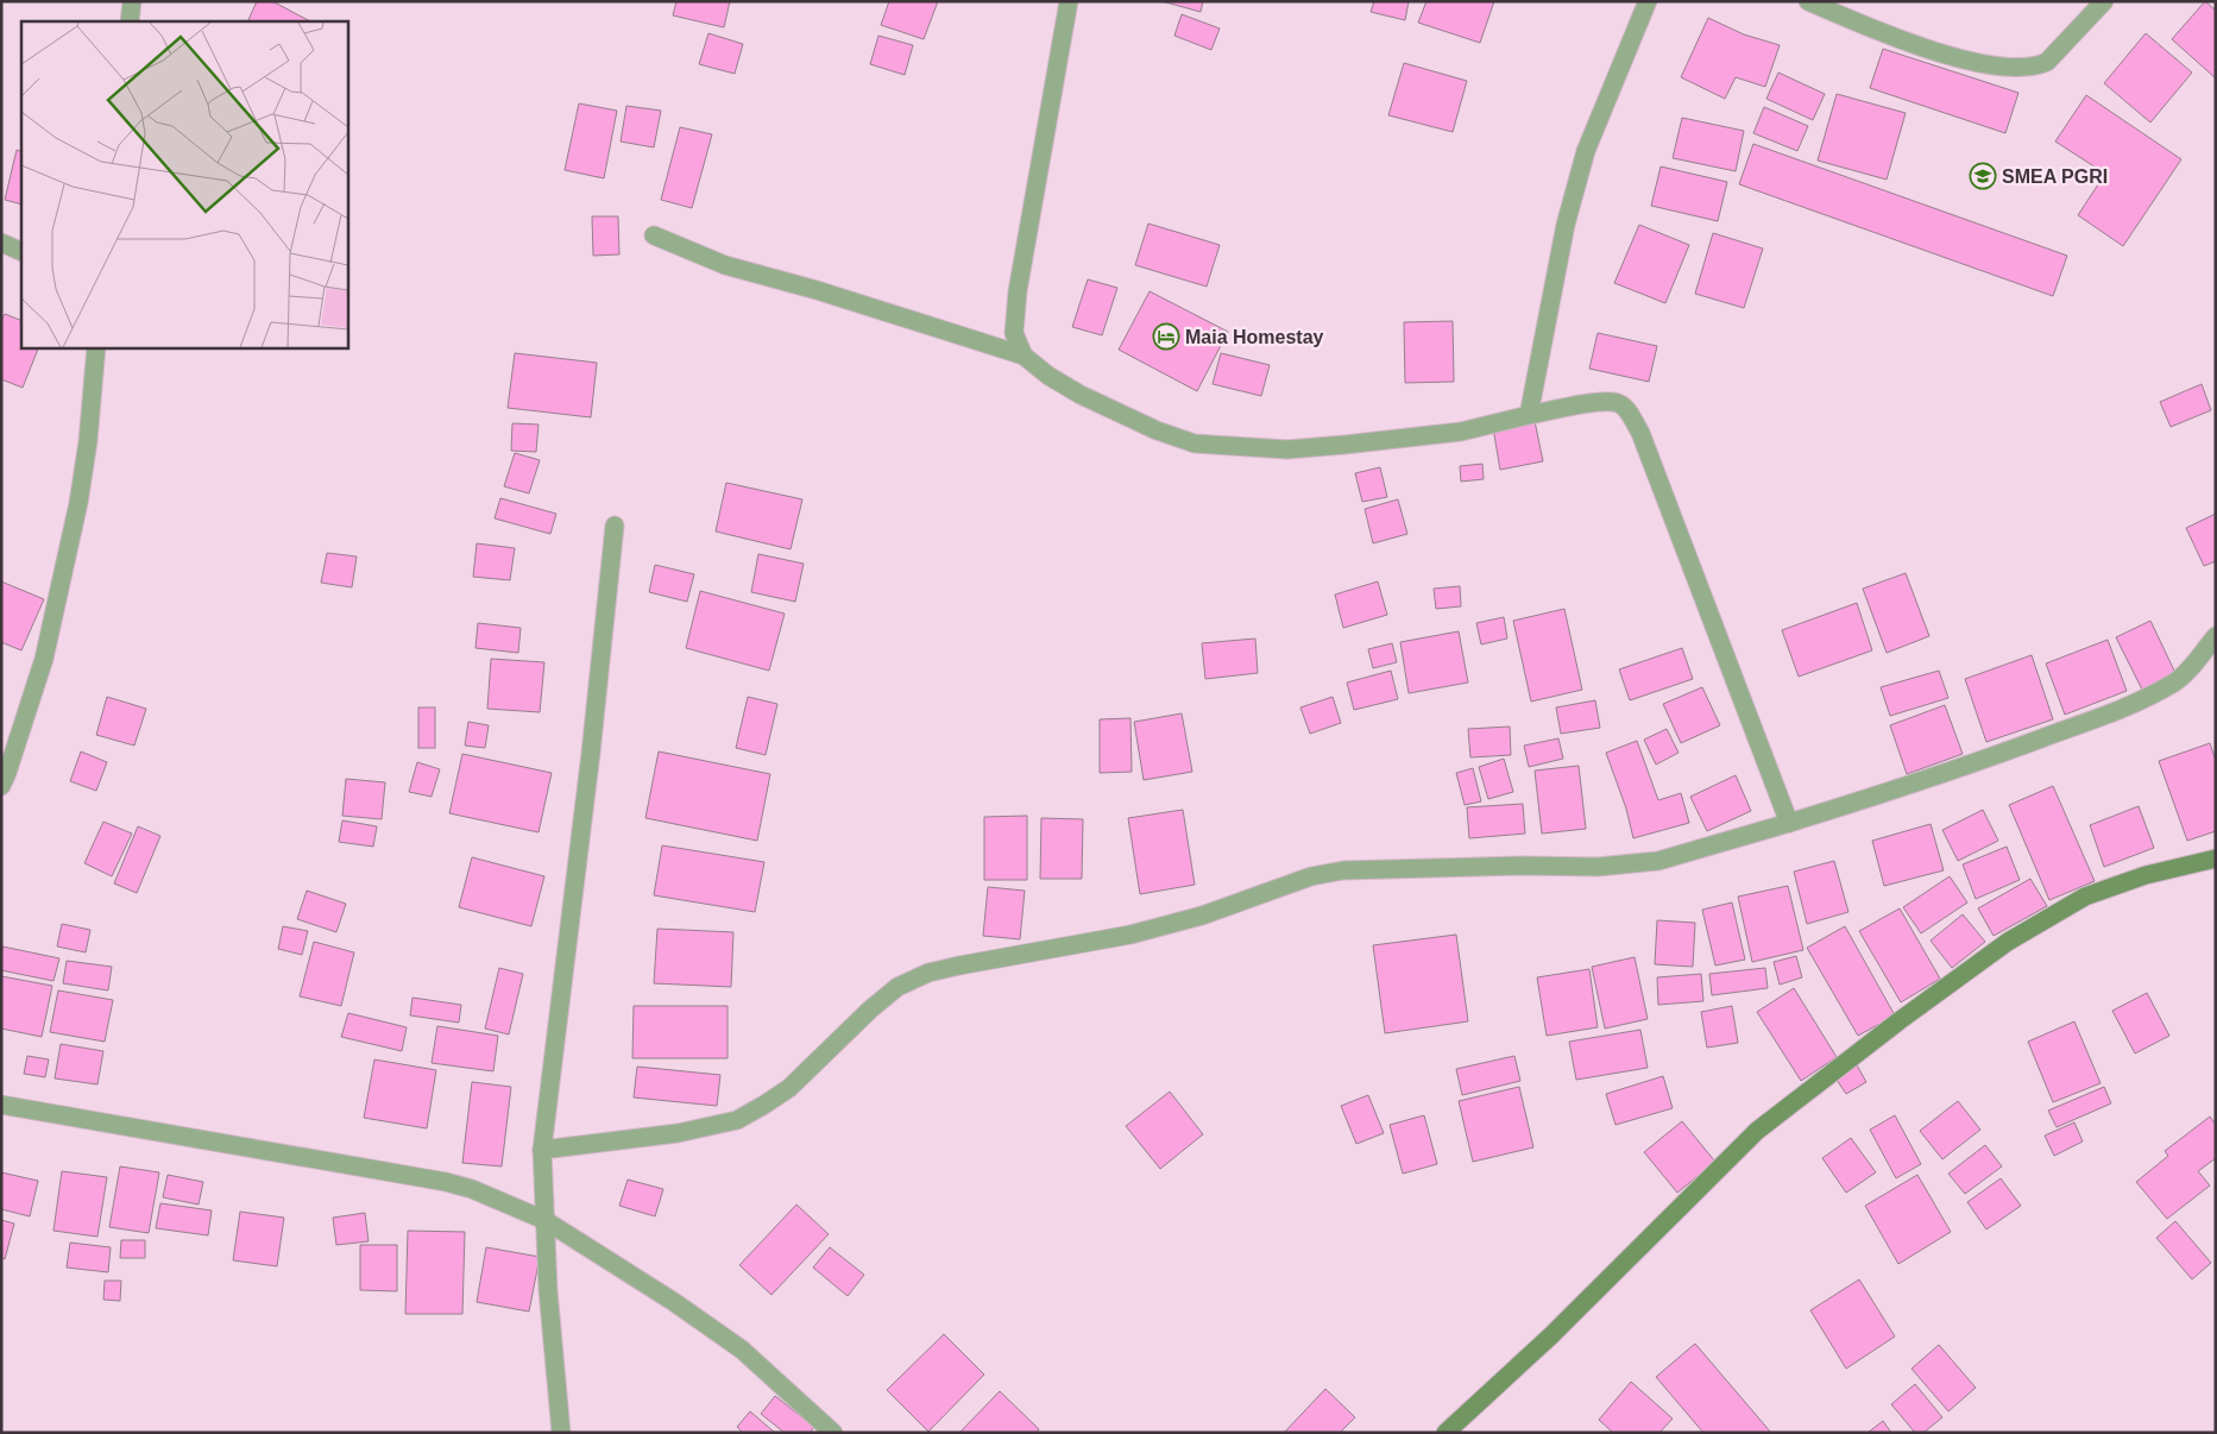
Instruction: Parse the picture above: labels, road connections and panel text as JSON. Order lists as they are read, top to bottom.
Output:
{
  "places": {
    "school or university": ["SMEA PGRI"],
    "hotel": ["Maia Homestay"]
  }
}
